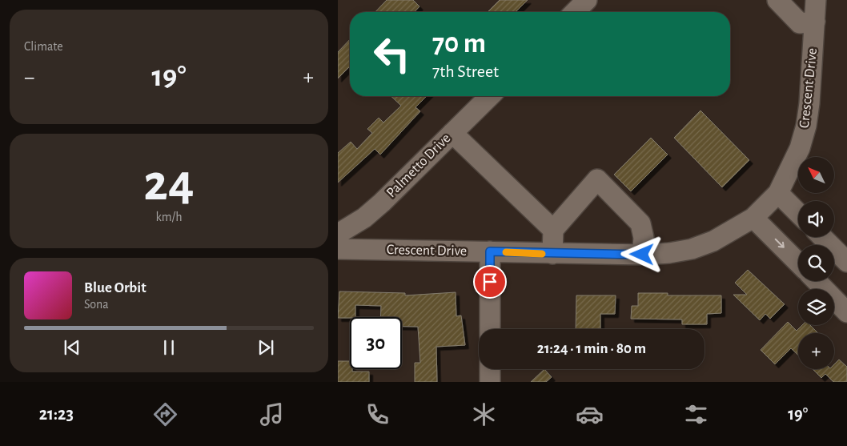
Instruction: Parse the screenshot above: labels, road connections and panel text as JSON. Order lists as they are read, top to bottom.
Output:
{
  "streets": {
    "street": ["Crescent Drive", "Palmetto Drive"]
  },
  "north": "top left",
  "page": {
    "tile": [
      "Climate",
      ["24", "km/h"]
    ],
    "turn": ["70 m", "7th Street"],
    "heat": ["−", "19°", "+"],
    "map_buttons": "+",
    "song": ["Blue Orbit", "Sona"],
    "limit": "30",
    "trip": "21:24 · 1 min · 80 m",
    "tabs": ["21:23", "19°"]
  }
}
